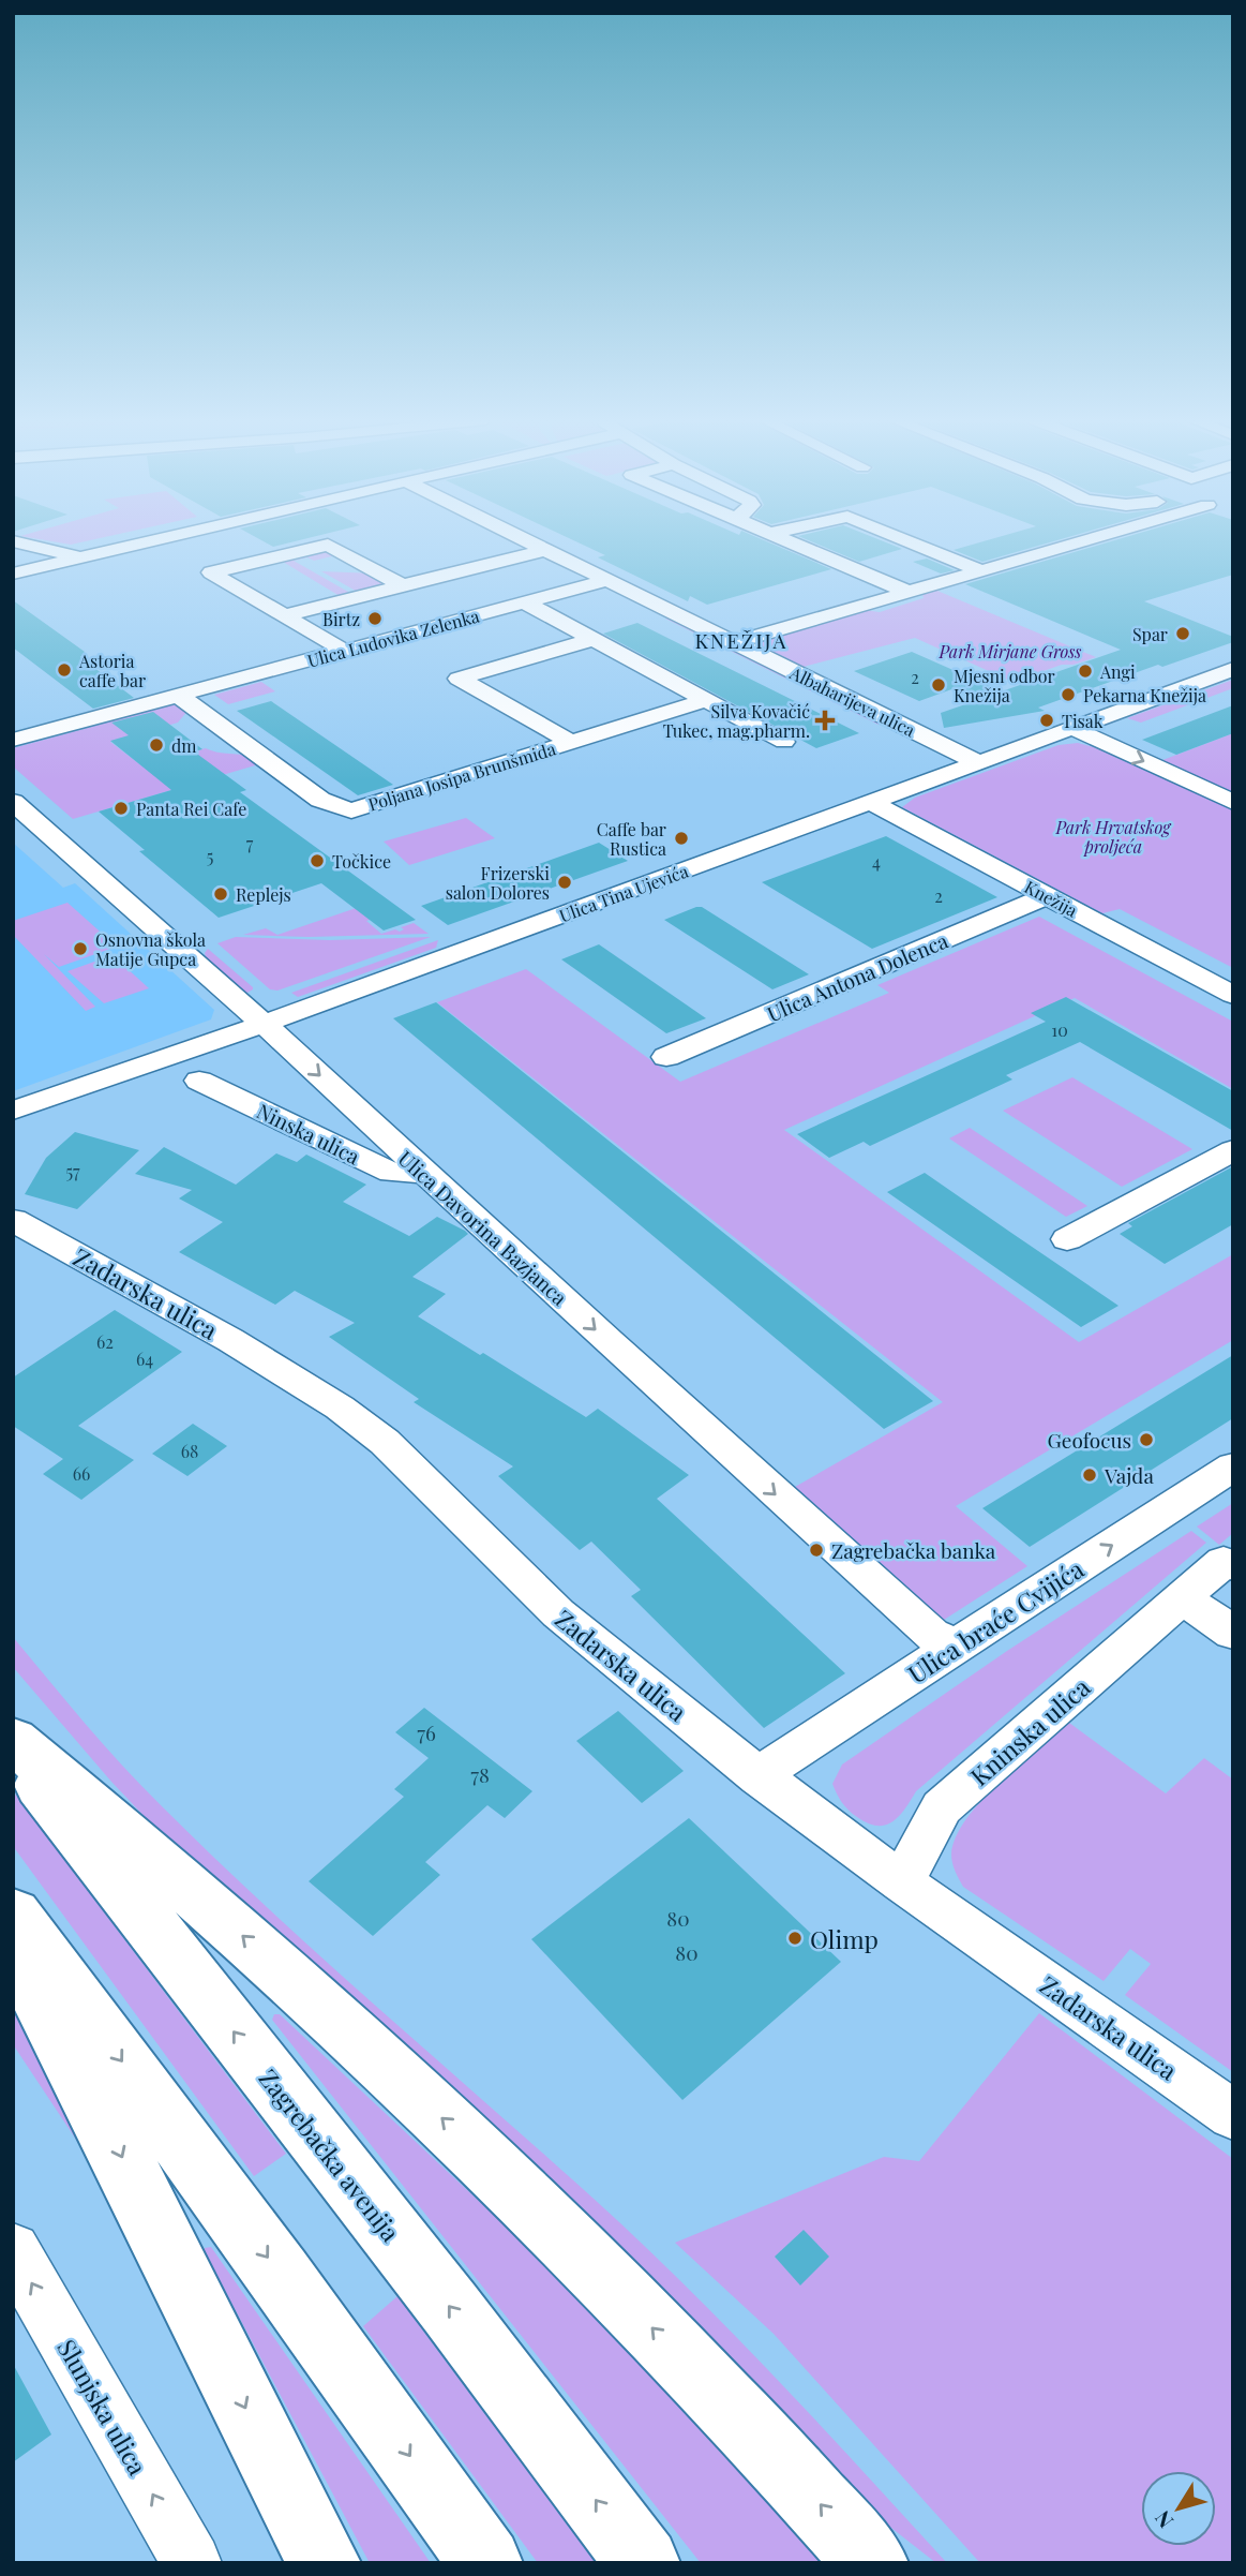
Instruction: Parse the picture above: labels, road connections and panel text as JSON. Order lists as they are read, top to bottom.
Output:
{
  "streets": {
    "main road": ["Zagrebačka avenija"],
    "street": [
      "Ulica Ludovika Zelenka",
      "Albaharijeva ulica",
      "Poljana Josipa Brunšmida",
      "Ulica Tina Ujevića",
      "Knežija",
      "Ulica Antona Dolenca",
      "Ninska ulica",
      "Ulica Davorina Bazjanca",
      "Zadarska ulica",
      "Ulica braće Cvijića",
      "Kninska ulica",
      "Slunjska ulica"
    ]
  },
  "crossings": [
    ["Ulica Ludovika Zelenka", "Albaharijeva ulica"],
    ["Ulica Ludovika Zelenka", "Poljana Josipa Brunšmida"],
    ["Albaharijeva ulica", "Ulica Tina Ujevića"],
    ["Ulica Tina Ujevića", "Knežija"],
    ["Ulica Tina Ujevića", "Ulica Davorina Bazjanca"],
    ["Knežija", "Ulica Antona Dolenca"],
    ["Ninska ulica", "Ulica Davorina Bazjanca"],
    ["Ulica Davorina Bazjanca", "Ulica braće Cvijića"],
    ["Zadarska ulica", "Ulica braće Cvijića"],
    ["Zadarska ulica", "Kninska ulica"]
  ],
  "one_way": ["Ulica Davorina Bazjanca", "Ulica braće Cvijića", "Slunjska ulica"],
  "districts": ["KNEŽIJA"],
  "parks": ["Park Mirjane Gross", "Park Hrvatskog proljeća"],
  "places": {
    "other": [
      "Birtz",
      "Spar",
      "Astoria caffe bar",
      "Angi",
      "Mjesni odbor Knežija",
      "Pekarna Knežija",
      "Tisak",
      "dm",
      "Panta Rei Cafe",
      "Caffe bar Rustica",
      "Točkice",
      "Frizerski salon Dolores",
      "Replejs",
      "Osnovna škola Matije Gupca",
      "Geofocus",
      "Vajda",
      "Zagrebačka banka",
      "Olimp"
    ],
    "health": ["Silva Kovačić Tukec, mag.pharm."]
  },
  "house_numbers": [
    "2",
    "7",
    "5",
    "4",
    "2",
    "10",
    "57",
    "62",
    "64",
    "68",
    "66",
    "76",
    "78",
    "80",
    "80"
  ],
  "north": "bottom left"
}
